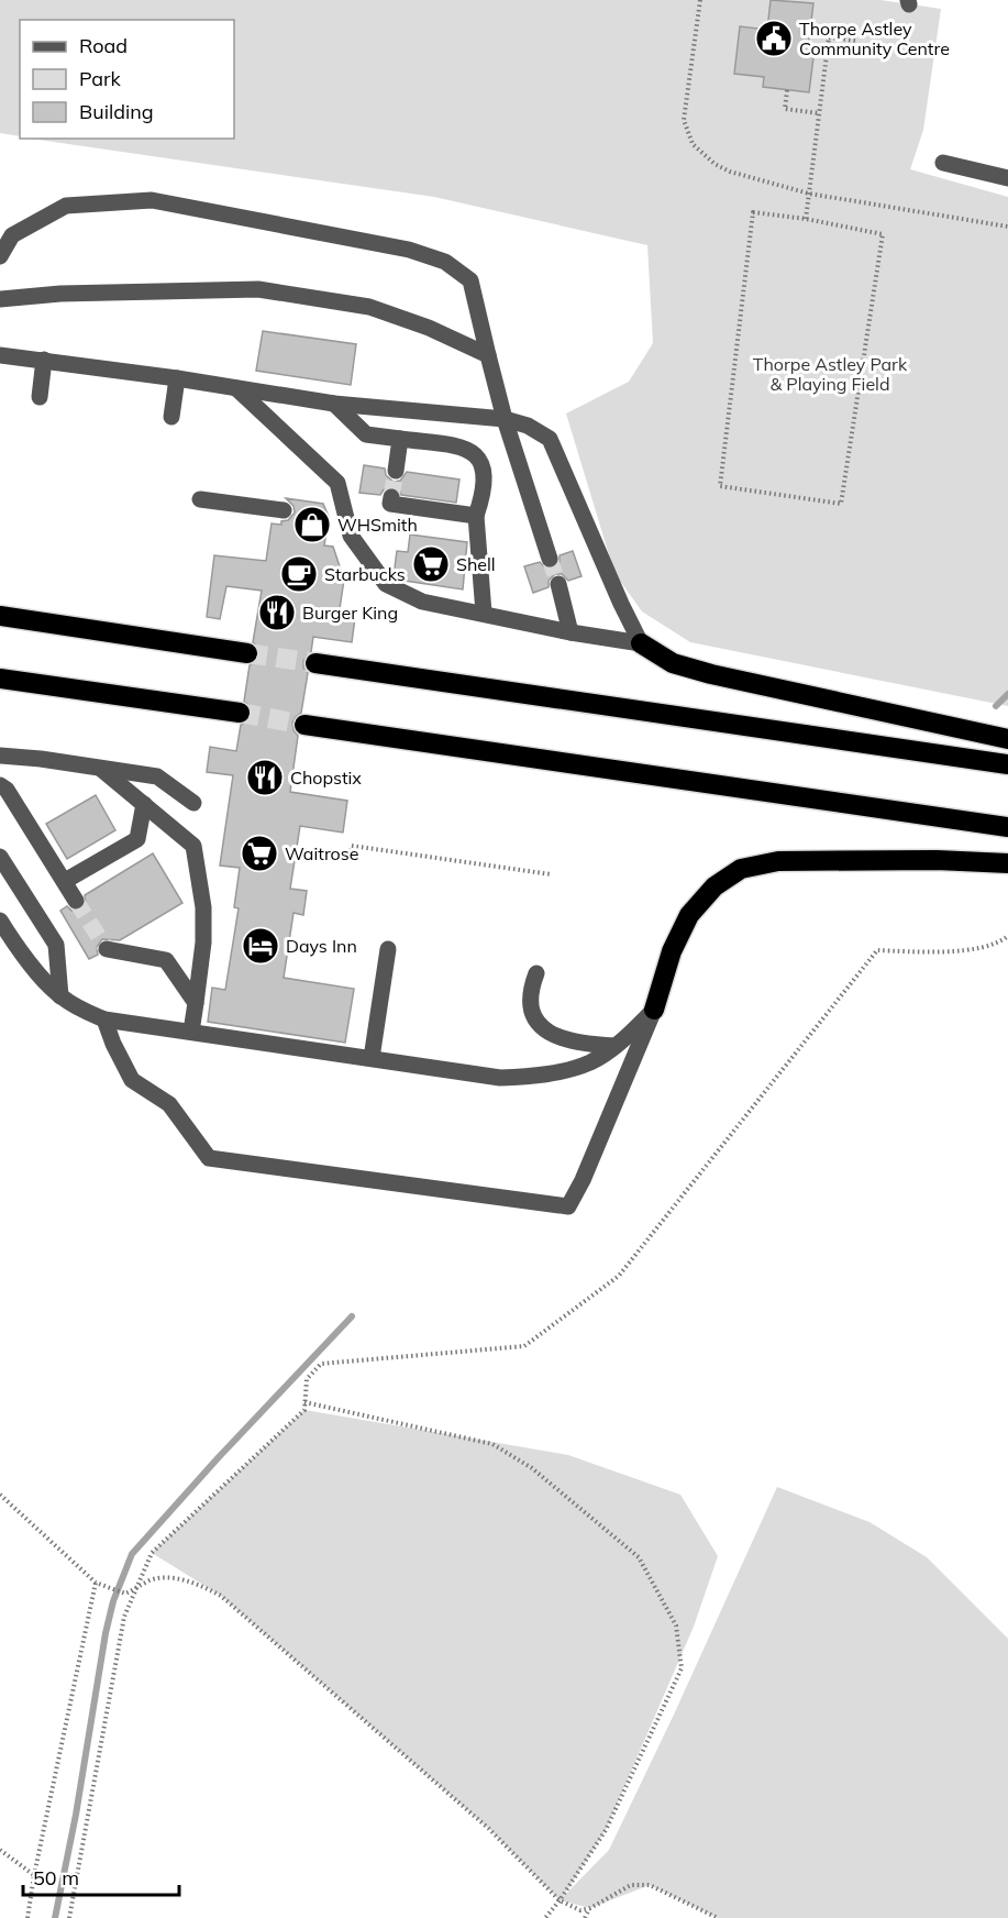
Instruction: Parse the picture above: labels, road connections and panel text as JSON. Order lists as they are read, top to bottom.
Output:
{
  "parks": ["Thorpe Astley Park & Playing Field"],
  "places": {
    "public building": ["Thorpe Astley Community Centre"],
    "shop": ["WHSmith"],
    "supermarket": ["Shell", "Waitrose"],
    "cafe": ["Starbucks"],
    "restaurant": ["Burger King", "Chopstix"],
    "hotel": ["Days Inn"]
  },
  "legend": ["Road", "Park", "Building"],
  "scale_bar": "50 m"
}
